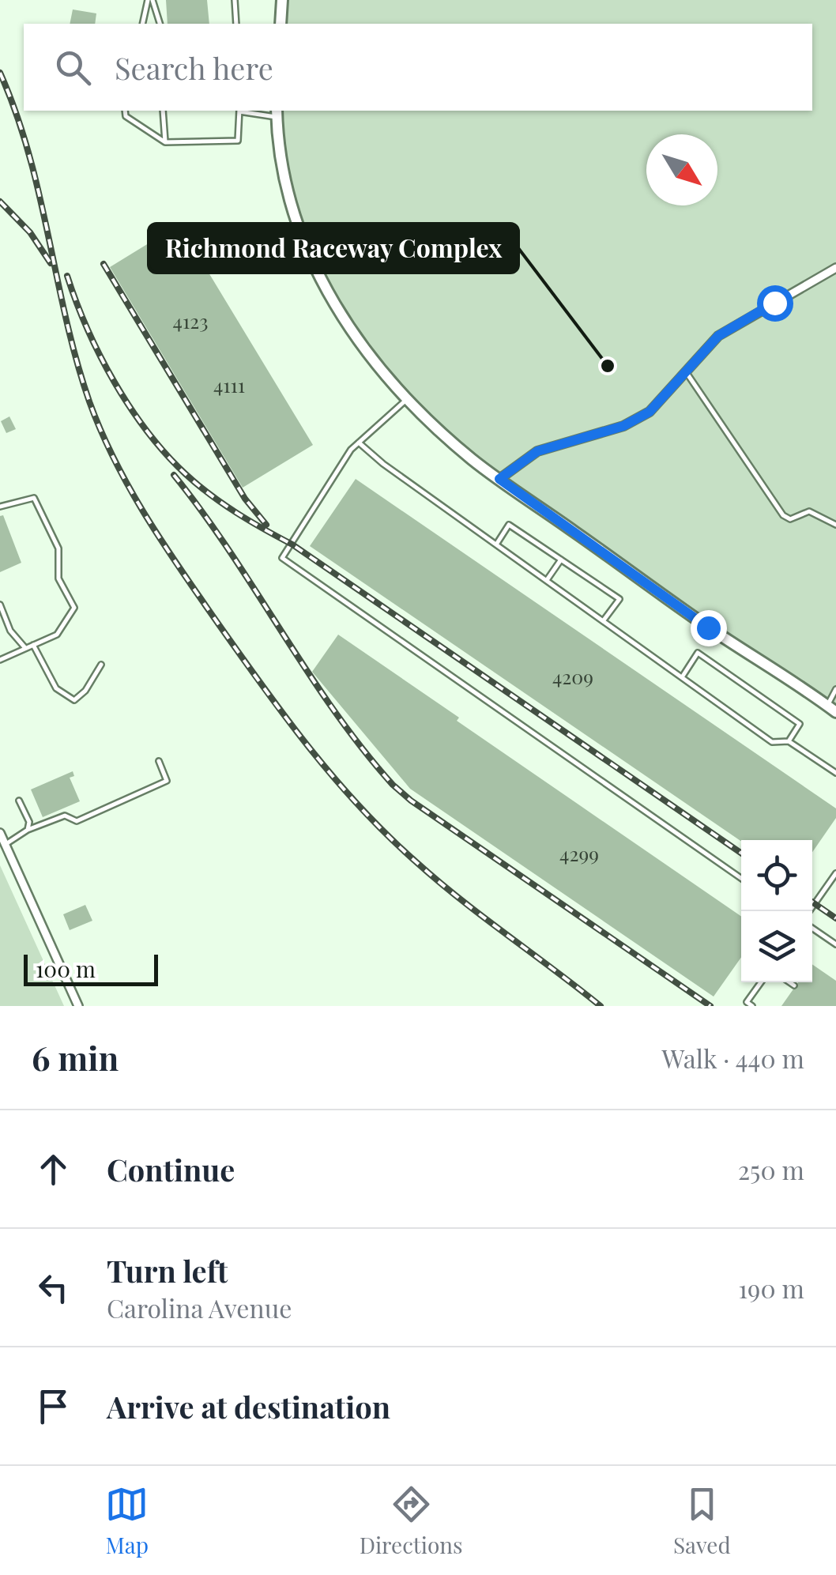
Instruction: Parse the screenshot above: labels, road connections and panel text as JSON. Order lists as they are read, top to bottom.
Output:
{
  "places": ["Richmond Raceway Complex"],
  "house_numbers": [
    "4123",
    "4111",
    "4209",
    "4299"
  ],
  "scale_bar": "100 m",
  "north": "bottom right",
  "page": {
    "search": "Search here",
    "scale": "100 m",
    "heading": ["6 min", "Walk · 440 m"],
    "list": [
      ["Continue", "250 m"],
      ["Turn left", "Carolina Avenue", "190 m"],
      "Arrive at destination"
    ],
    "nav": ["Map", "Directions", "Saved"]
  }
}
